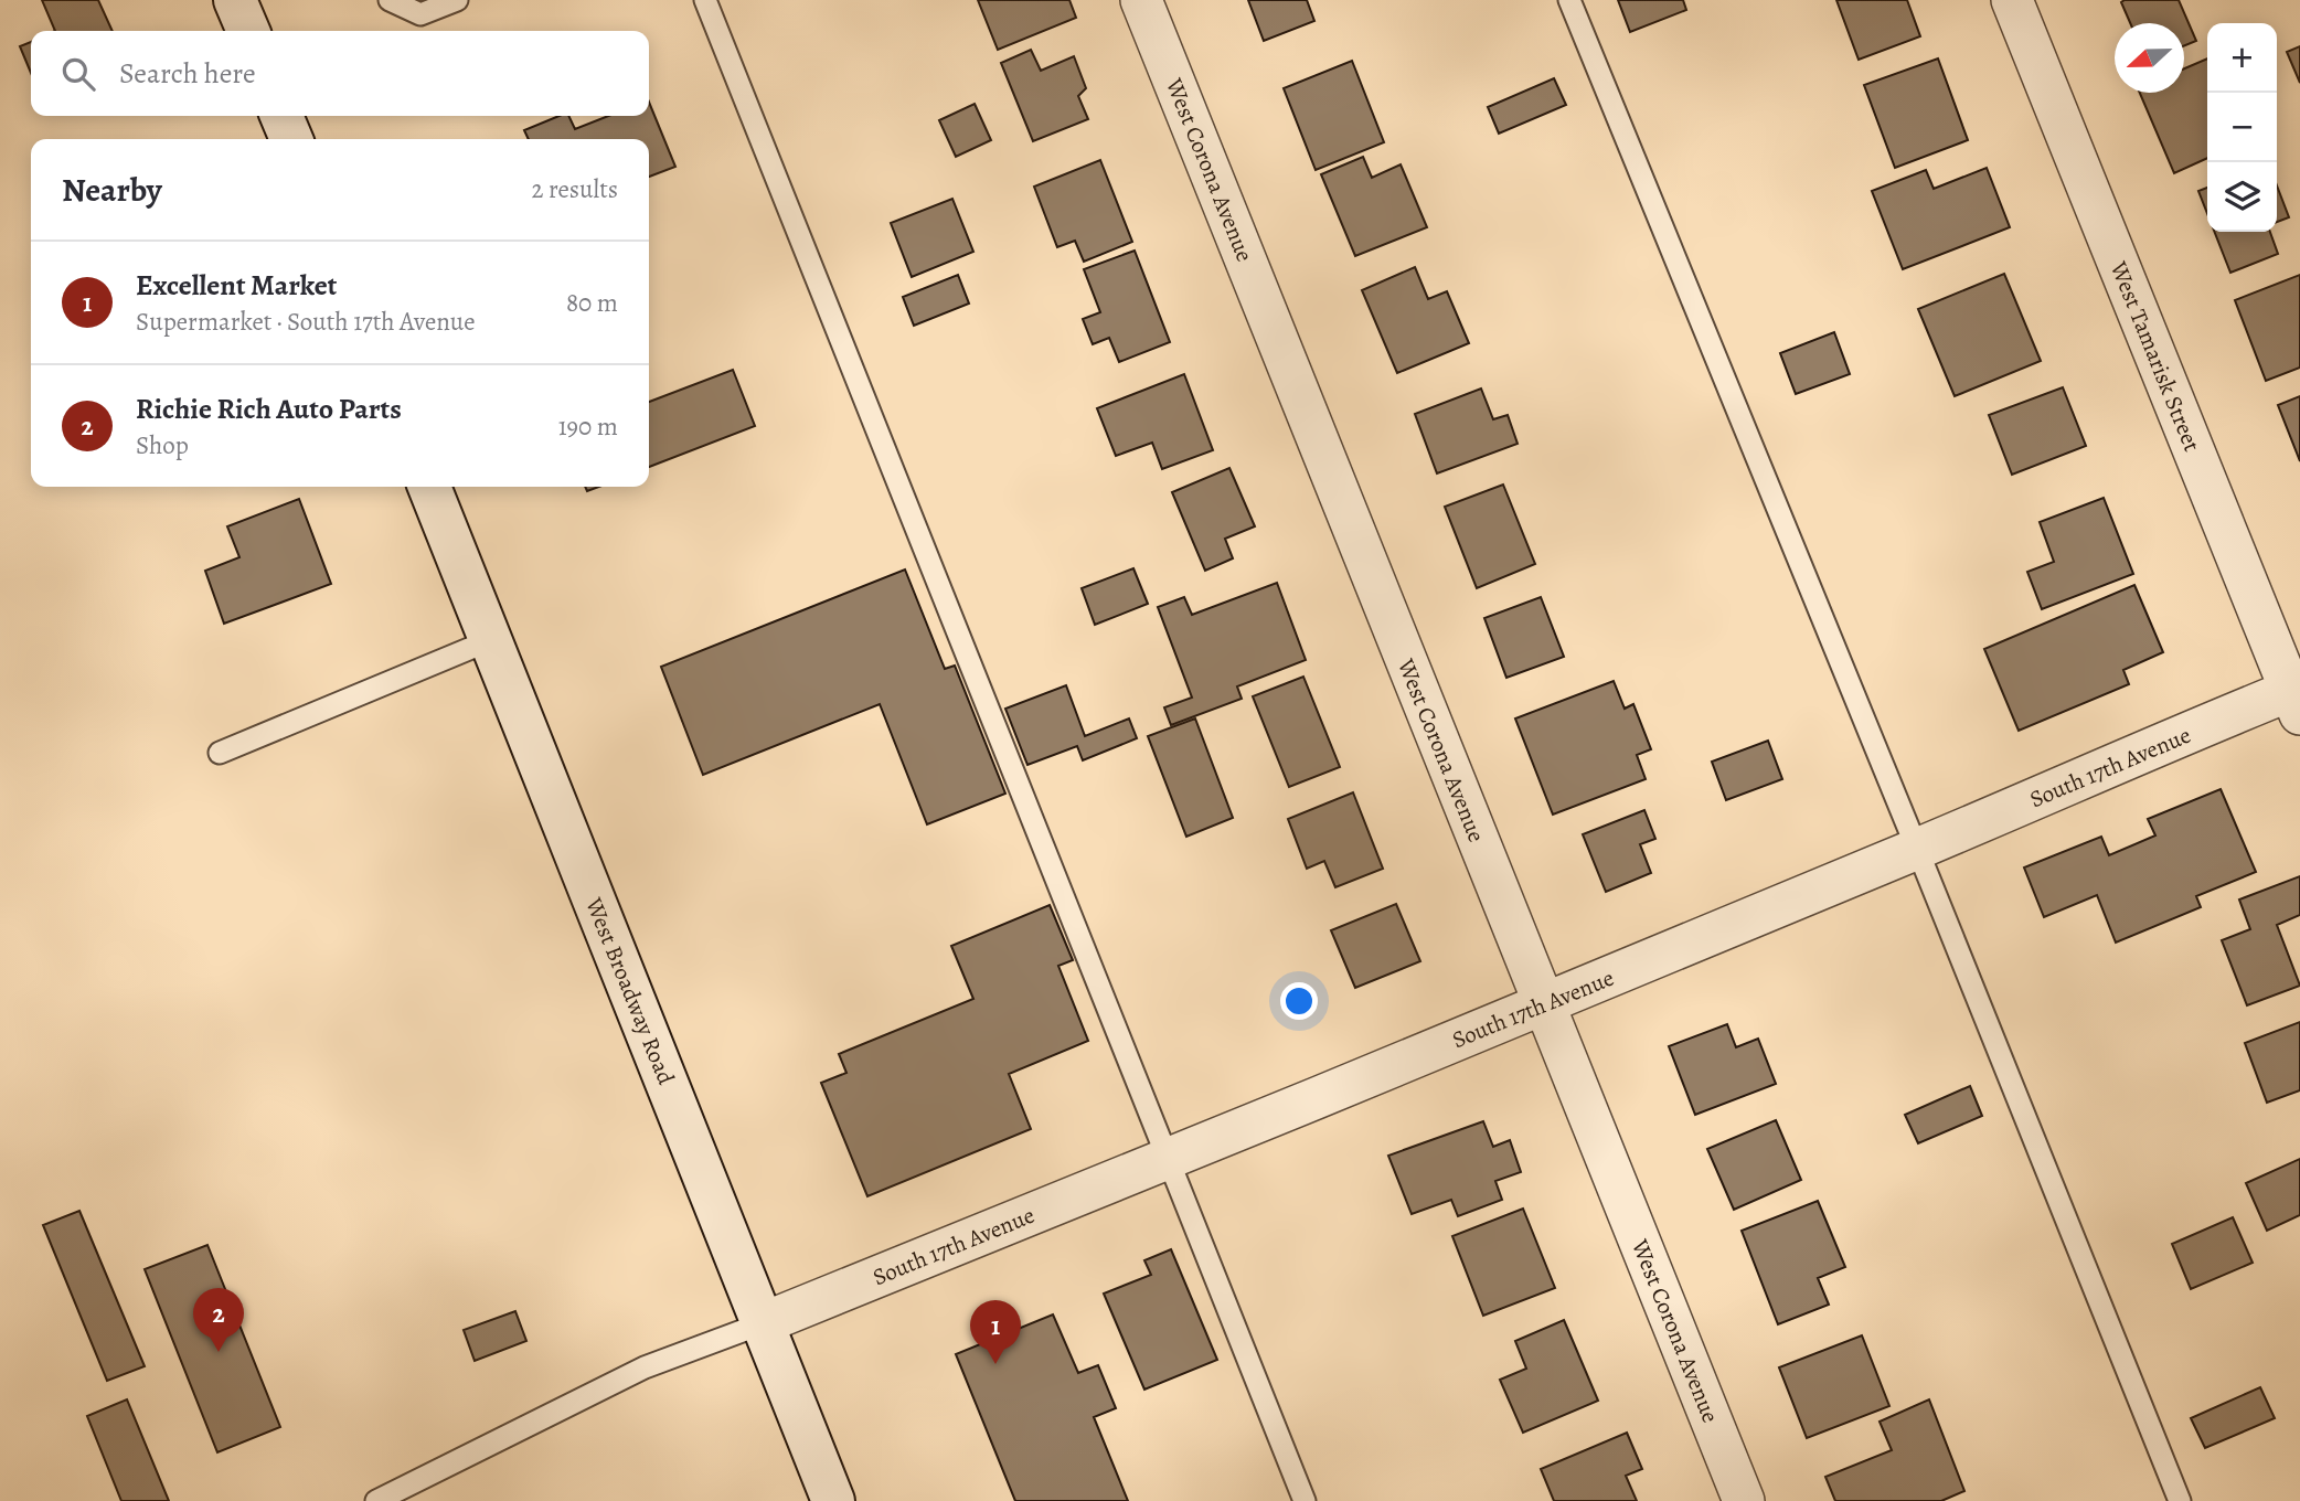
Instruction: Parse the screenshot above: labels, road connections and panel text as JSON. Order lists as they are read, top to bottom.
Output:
{
  "streets": {
    "main road": ["West Broadway Road"],
    "street": ["West Corona Avenue", "West Tamarisk Street", "South 17th Avenue"]
  },
  "crossings": [
    ["West Corona Avenue", "South 17th Avenue"],
    ["West Tamarisk Street", "South 17th Avenue"],
    ["South 17th Avenue", "West Broadway Road"]
  ],
  "north": "left",
  "page": {
    "map_buttons": ["+", "−"],
    "search": "Search here",
    "heading": ["Nearby", "2 results"],
    "list": [
      {
        "mark": "1",
        "name": "Excellent Market",
        "note": "Supermarket · South 17th Avenue",
        "value": "80 m"
      },
      {
        "mark": "2",
        "name": "Richie Rich Auto Parts",
        "note": "Shop",
        "value": "190 m"
      }
    ],
    "pins": ["2", "1"]
  }
}
